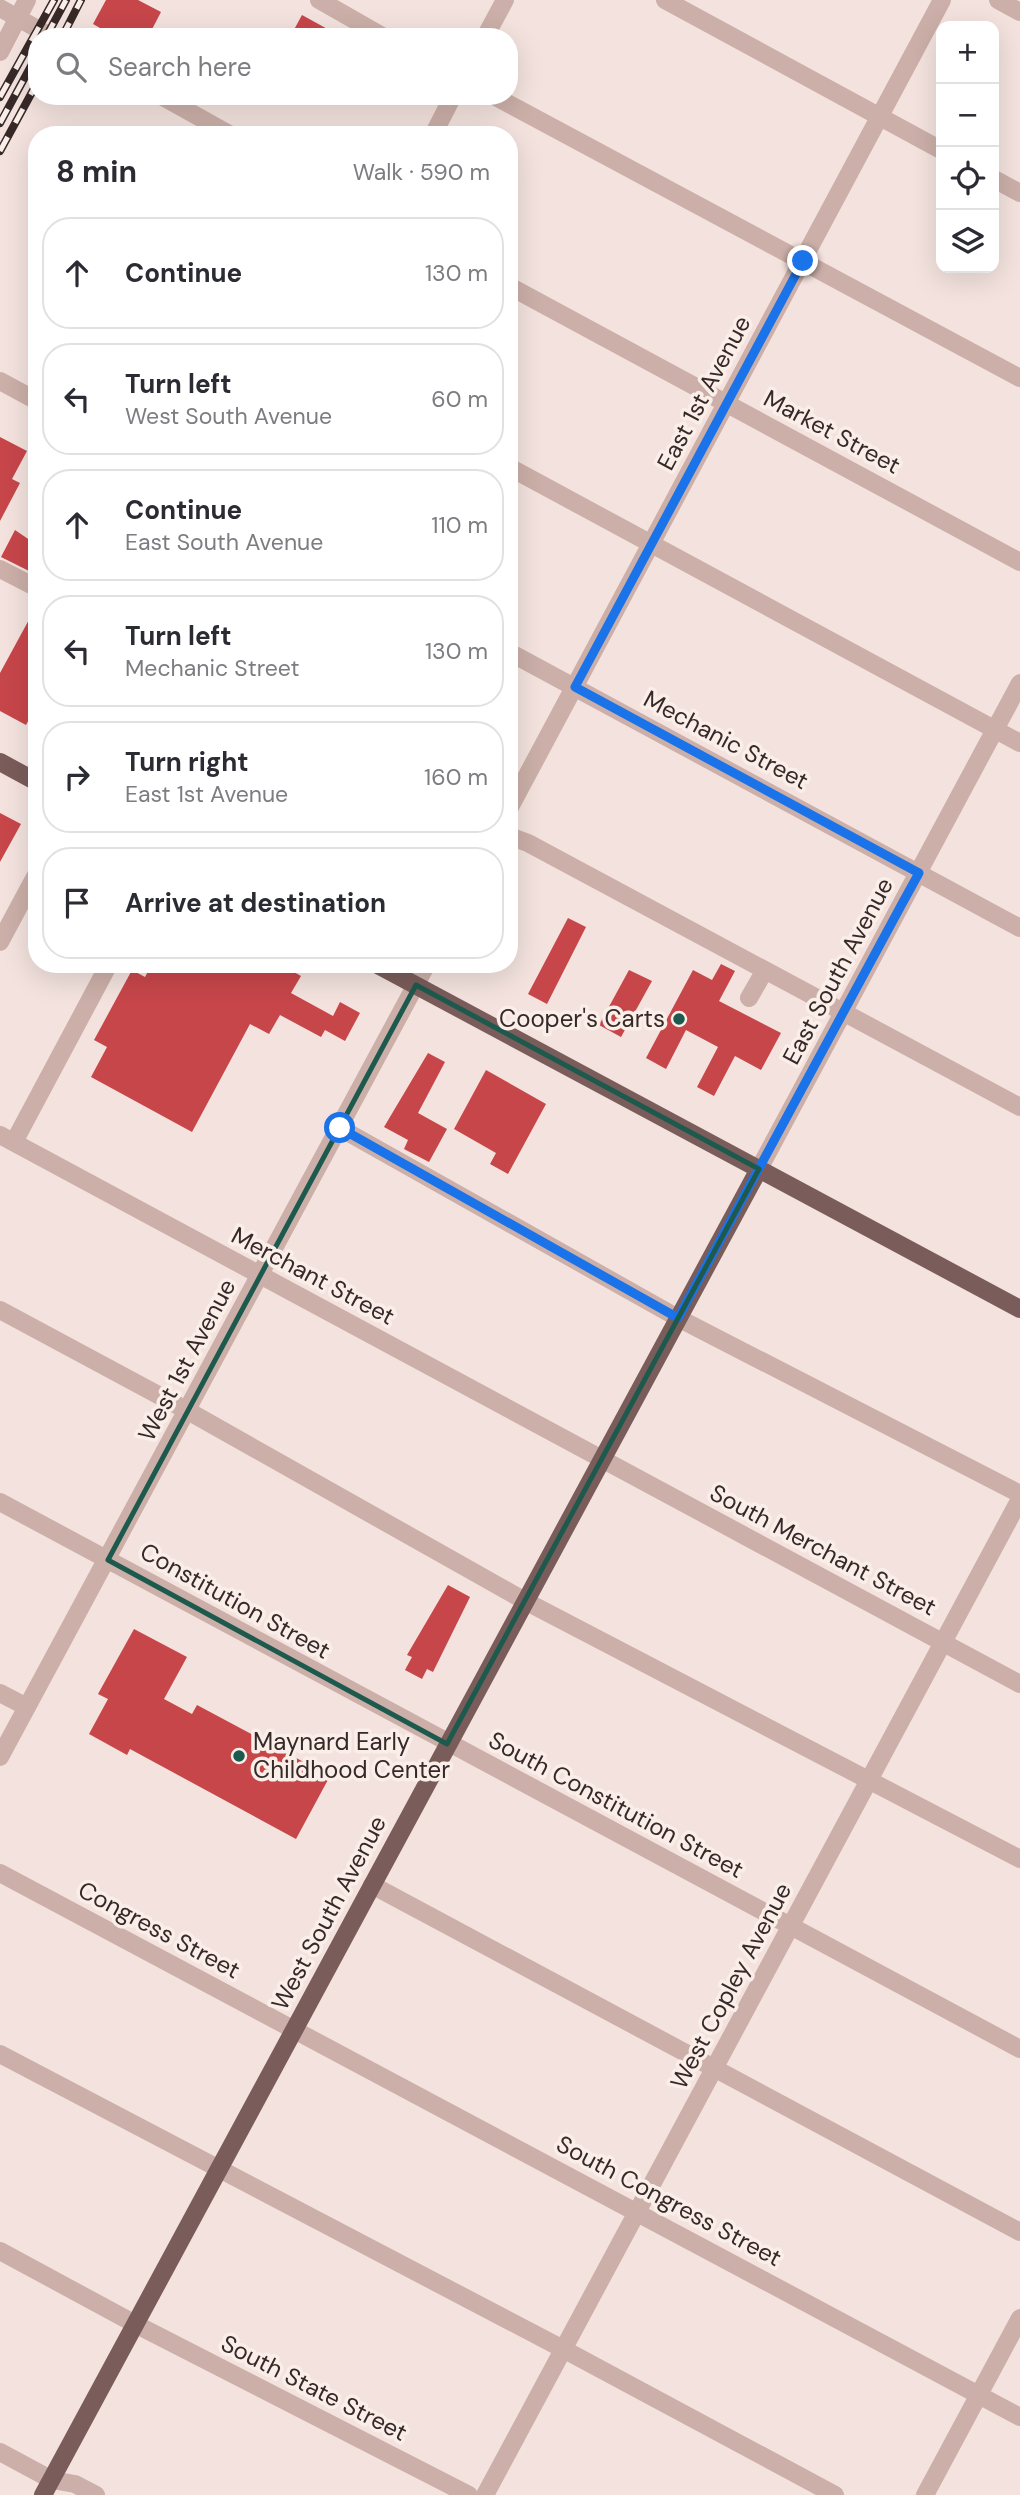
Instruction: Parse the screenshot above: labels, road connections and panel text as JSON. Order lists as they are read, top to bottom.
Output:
{
  "streets": {
    "main road": ["West South Avenue"],
    "street": [
      "East 1st Avenue",
      "Market Street",
      "Mechanic Street",
      "East South Avenue",
      "Merchant Street",
      "West 1st Avenue",
      "South Merchant Street",
      "Constitution Street",
      "South Constitution Street",
      "Congress Street",
      "West Copley Avenue",
      "South Congress Street",
      "South State Street"
    ]
  },
  "crossings": [
    ["East 1st Avenue", "Market Street"],
    ["East 1st Avenue", "Mechanic Street"],
    ["Mechanic Street", "East South Avenue"],
    ["East South Avenue", "West South Avenue"],
    ["Merchant Street", "West 1st Avenue"],
    ["Merchant Street", "South Merchant Street"],
    ["Merchant Street", "West South Avenue"],
    ["West 1st Avenue", "Constitution Street"],
    ["South Merchant Street", "West South Avenue"],
    ["South Merchant Street", "West Copley Avenue"],
    ["Constitution Street", "South Constitution Street"],
    ["Constitution Street", "West South Avenue"],
    ["South Constitution Street", "West South Avenue"],
    ["South Constitution Street", "West Copley Avenue"],
    ["West South Avenue", "Congress Street"],
    ["West South Avenue", "South Congress Street"],
    ["West South Avenue", "South State Street"],
    ["Congress Street", "South Congress Street"],
    ["West Copley Avenue", "South Congress Street"]
  ],
  "places": ["Cooper's Carts", "Maynard Early Childhood Center"],
  "page": {
    "map_buttons": ["+", "−"],
    "search": "Search here",
    "heading": ["8 min", "Walk · 590 m"],
    "list": [
      ["Continue", "130 m"],
      ["Turn left", "West South Avenue", "60 m"],
      ["Continue", "East South Avenue", "110 m"],
      ["Turn left", "Mechanic Street", "130 m"],
      ["Turn right", "East 1st Avenue", "160 m"],
      "Arrive at destination"
    ]
  }
}
